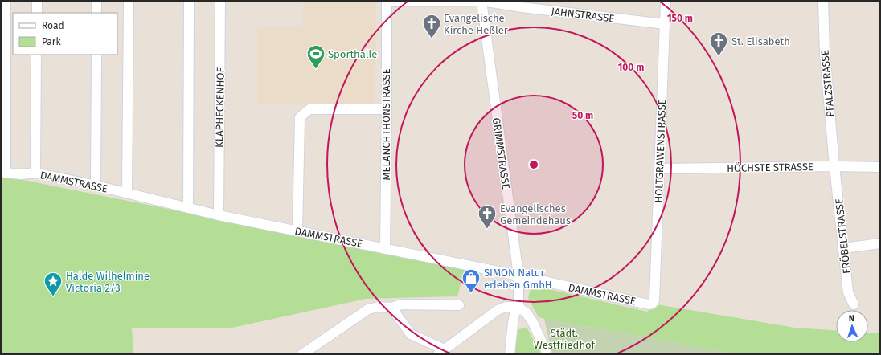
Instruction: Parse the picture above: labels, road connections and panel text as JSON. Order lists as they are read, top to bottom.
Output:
{
  "streets": {
    "street": [
      "JAHNSTRASSE",
      "PFALZSTRASSE",
      "KLAPHECKENHOF",
      "MELANCHTHONSTRASSE",
      "HOLTGRAWENSTRASSE",
      "GRIMMSTRASSE",
      "HÖCHSTE STRASSE",
      "DAMMSTRASSE",
      "FRÖBELSTRASSE"
    ]
  },
  "crossings": [
    ["JAHNSTRASSE", "MELANCHTHONSTRASSE"],
    ["JAHNSTRASSE", "HOLTGRAWENSTRASSE"],
    ["JAHNSTRASSE", "GRIMMSTRASSE"],
    ["PFALZSTRASSE", "HÖCHSTE STRASSE"],
    ["PFALZSTRASSE", "FRÖBELSTRASSE"],
    ["KLAPHECKENHOF", "DAMMSTRASSE"],
    ["MELANCHTHONSTRASSE", "DAMMSTRASSE"],
    ["HOLTGRAWENSTRASSE", "HÖCHSTE STRASSE"],
    ["HOLTGRAWENSTRASSE", "DAMMSTRASSE"],
    ["GRIMMSTRASSE", "DAMMSTRASSE"],
    ["HÖCHSTE STRASSE", "FRÖBELSTRASSE"]
  ],
  "parks": ["Städt. Westfriedhof"],
  "places": {
    "church": ["Evangelische Kirche Heßler", "St. Elisabeth", "Evangelisches Gemeindehaus"],
    "sports": ["Sporthalle"],
    "shop": ["SIMON Natur erleben GmbH"],
    "place": ["Halde Wilhelmine Victoria 2/3"]
  },
  "legend": ["Road", "Park"],
  "north": "top",
  "rings": ["150 m", "100 m", "50 m"]
}
